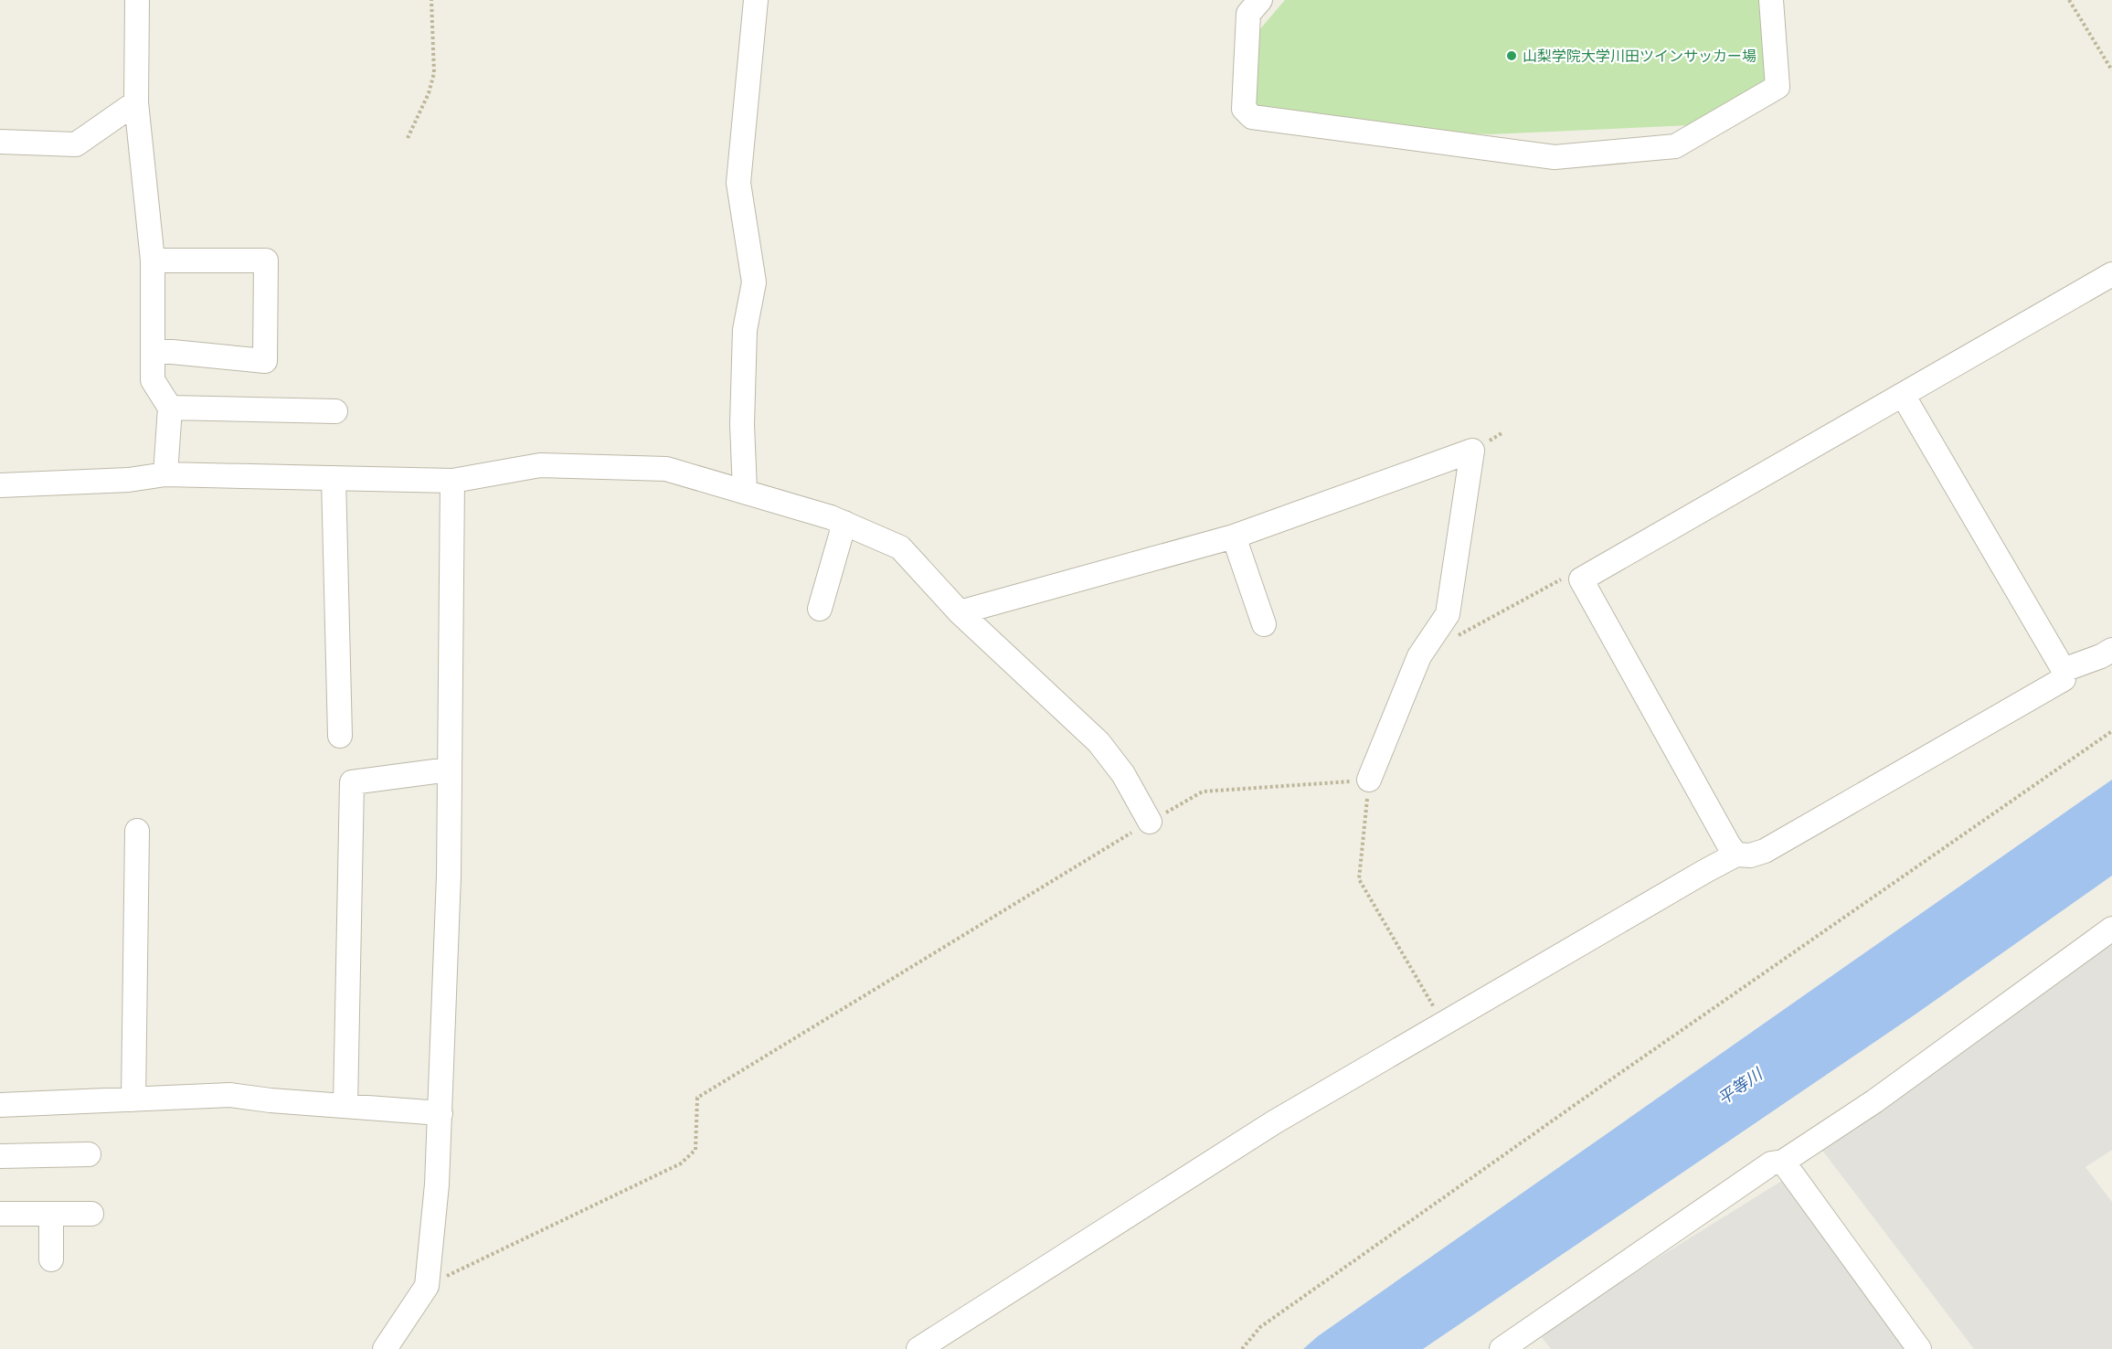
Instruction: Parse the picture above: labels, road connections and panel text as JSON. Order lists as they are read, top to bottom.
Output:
{
  "water": ["平等川"],
  "places": ["山梨学院大学川田ツインサッカー場"]
}
